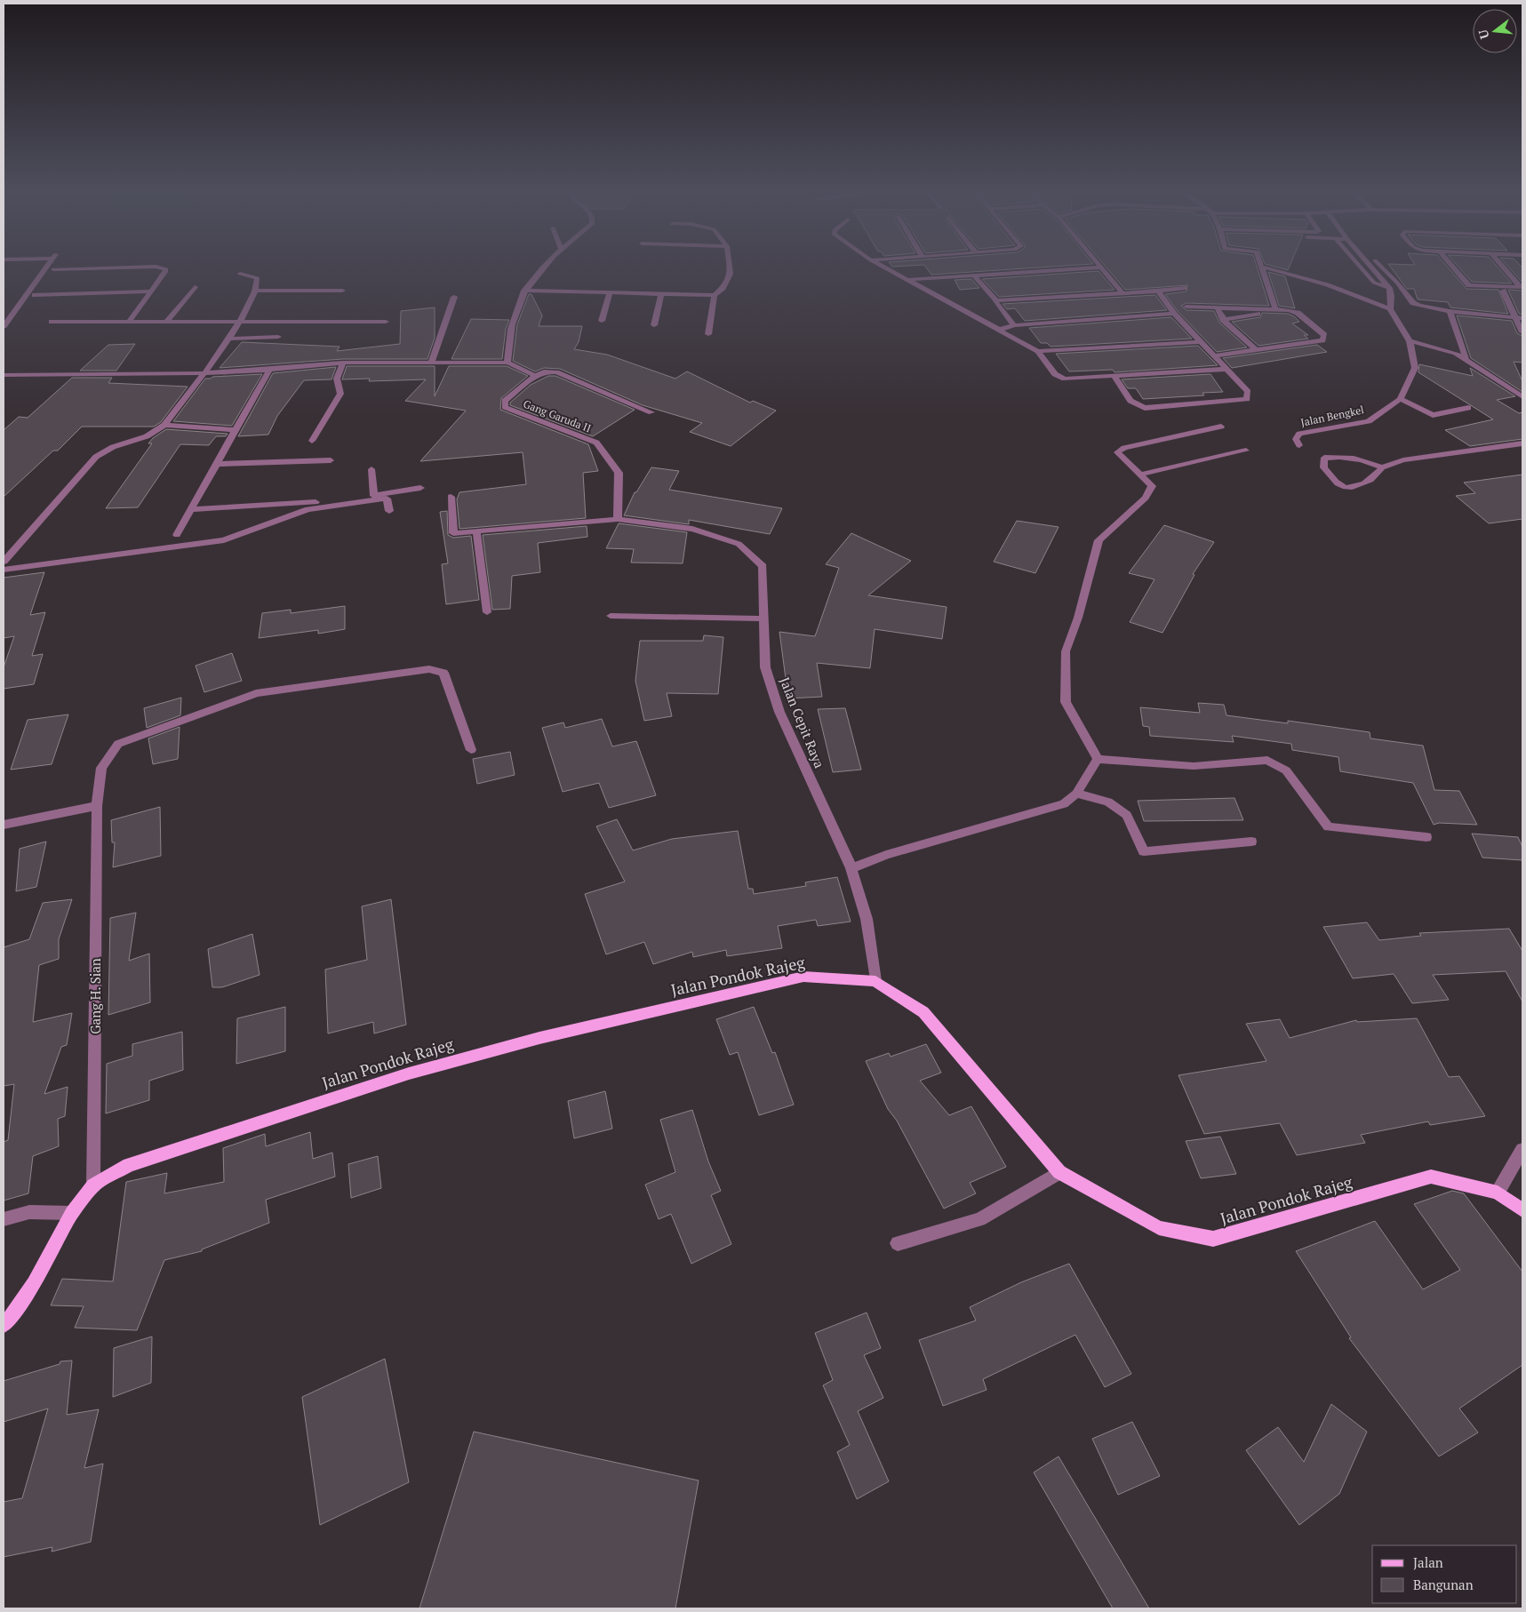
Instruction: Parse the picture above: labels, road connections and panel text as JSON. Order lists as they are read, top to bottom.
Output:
{
  "streets": {
    "main road": ["Jalan Pondok Rajeg"],
    "street": [
      "Gang Garuda II",
      "Jalan Bengkel",
      "Jalan Cepit Raya",
      "Gang H. Sian"
    ]
  },
  "crossings": [
    ["Gang Garuda II", "Jalan Cepit Raya"],
    ["Jalan Cepit Raya", "Jalan Pondok Rajeg"],
    ["Jalan Pondok Rajeg", "Gang H. Sian"]
  ],
  "legend": ["Jalan", "Bangunan"],
  "north": "left"
}
